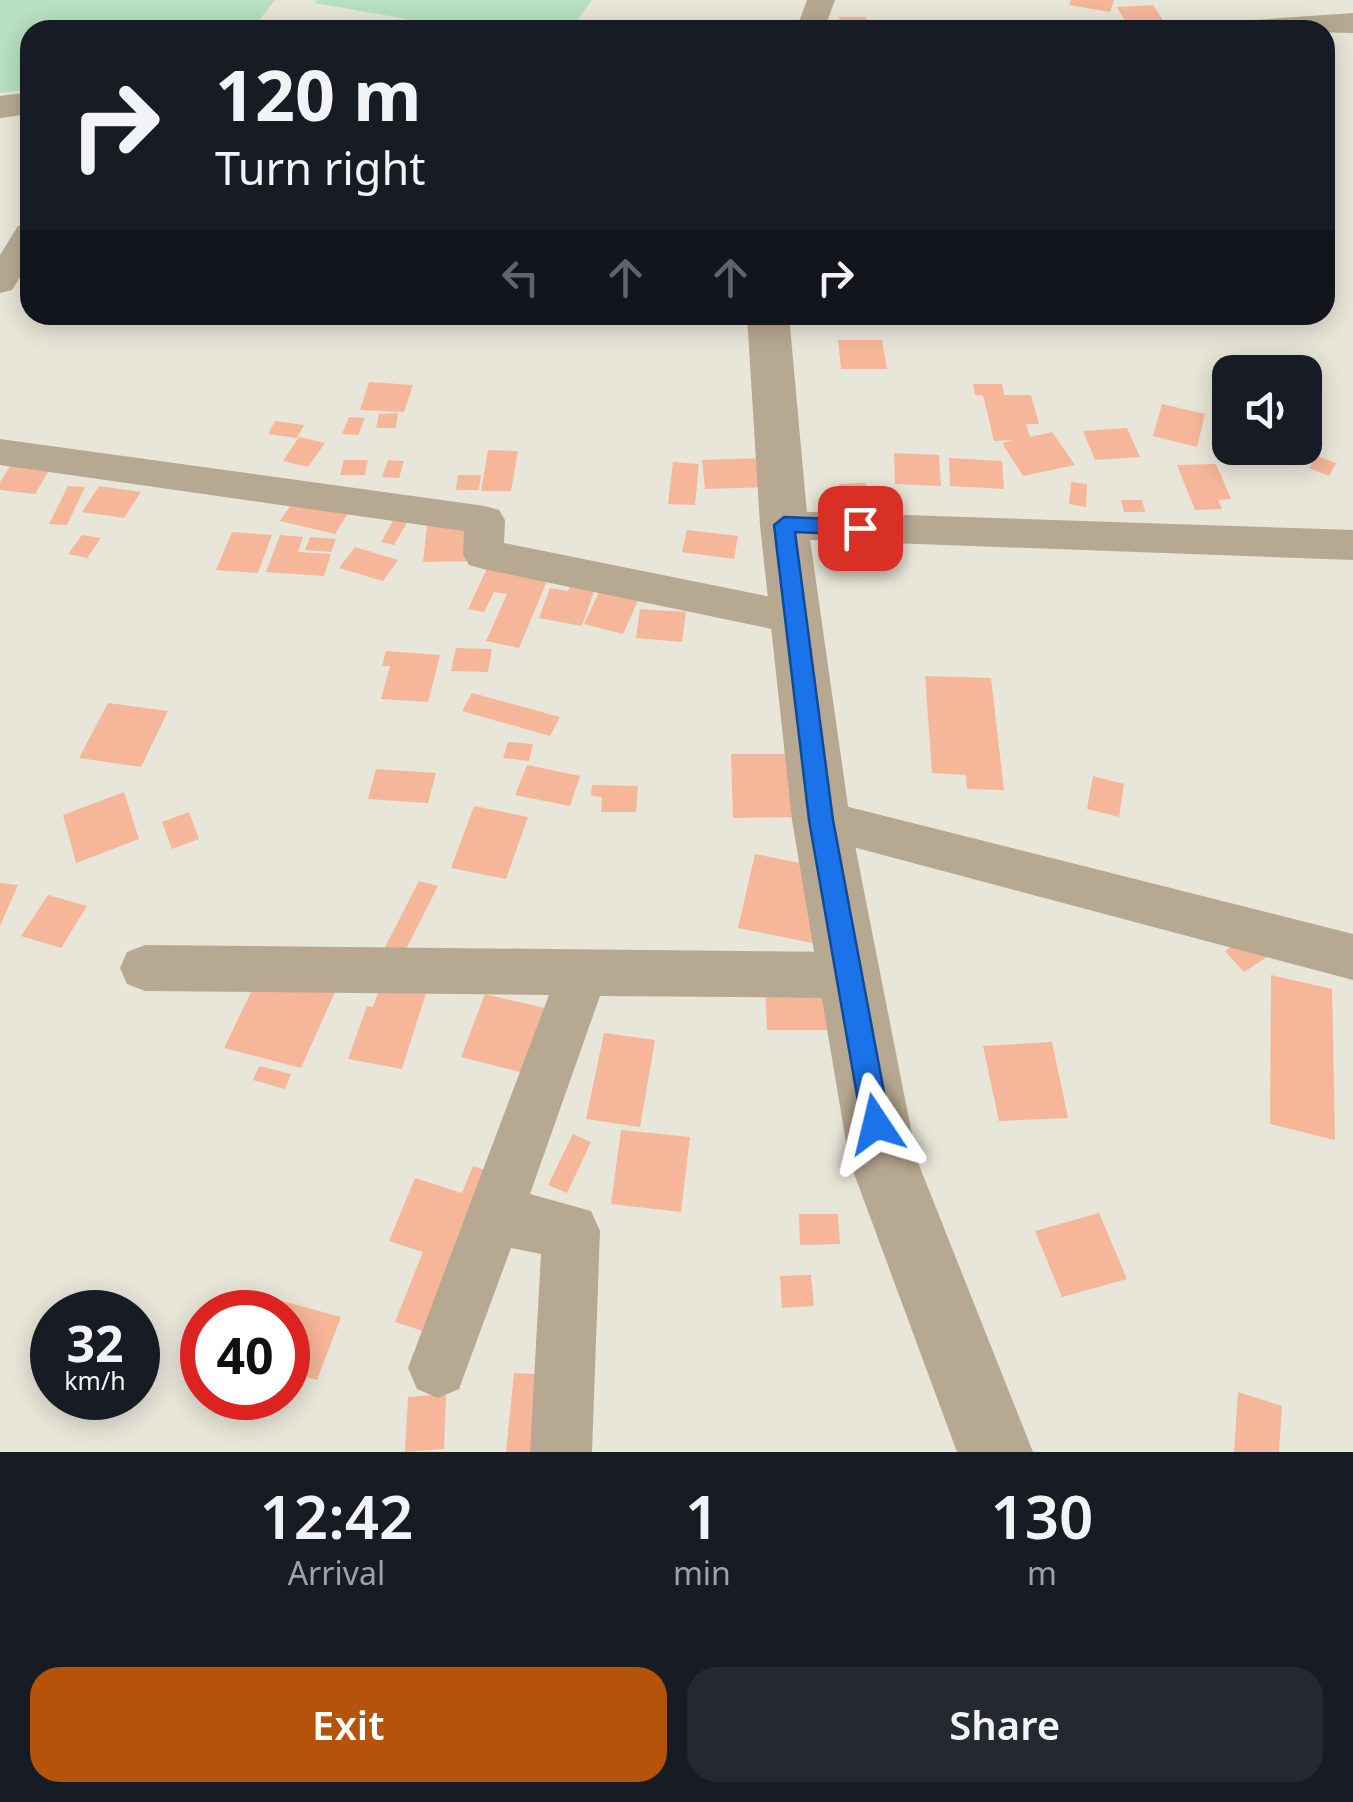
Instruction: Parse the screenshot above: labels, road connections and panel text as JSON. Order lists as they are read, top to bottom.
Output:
{
  "page": {
    "turn": ["120 m", "Turn right"],
    "speed": "32 km/h",
    "limit": "40",
    "eta": [
      "12:42",
      "Arrival",
      "1",
      "min",
      "130",
      "m"
    ],
    "buttons": ["Exit", "Share"]
  }
}
